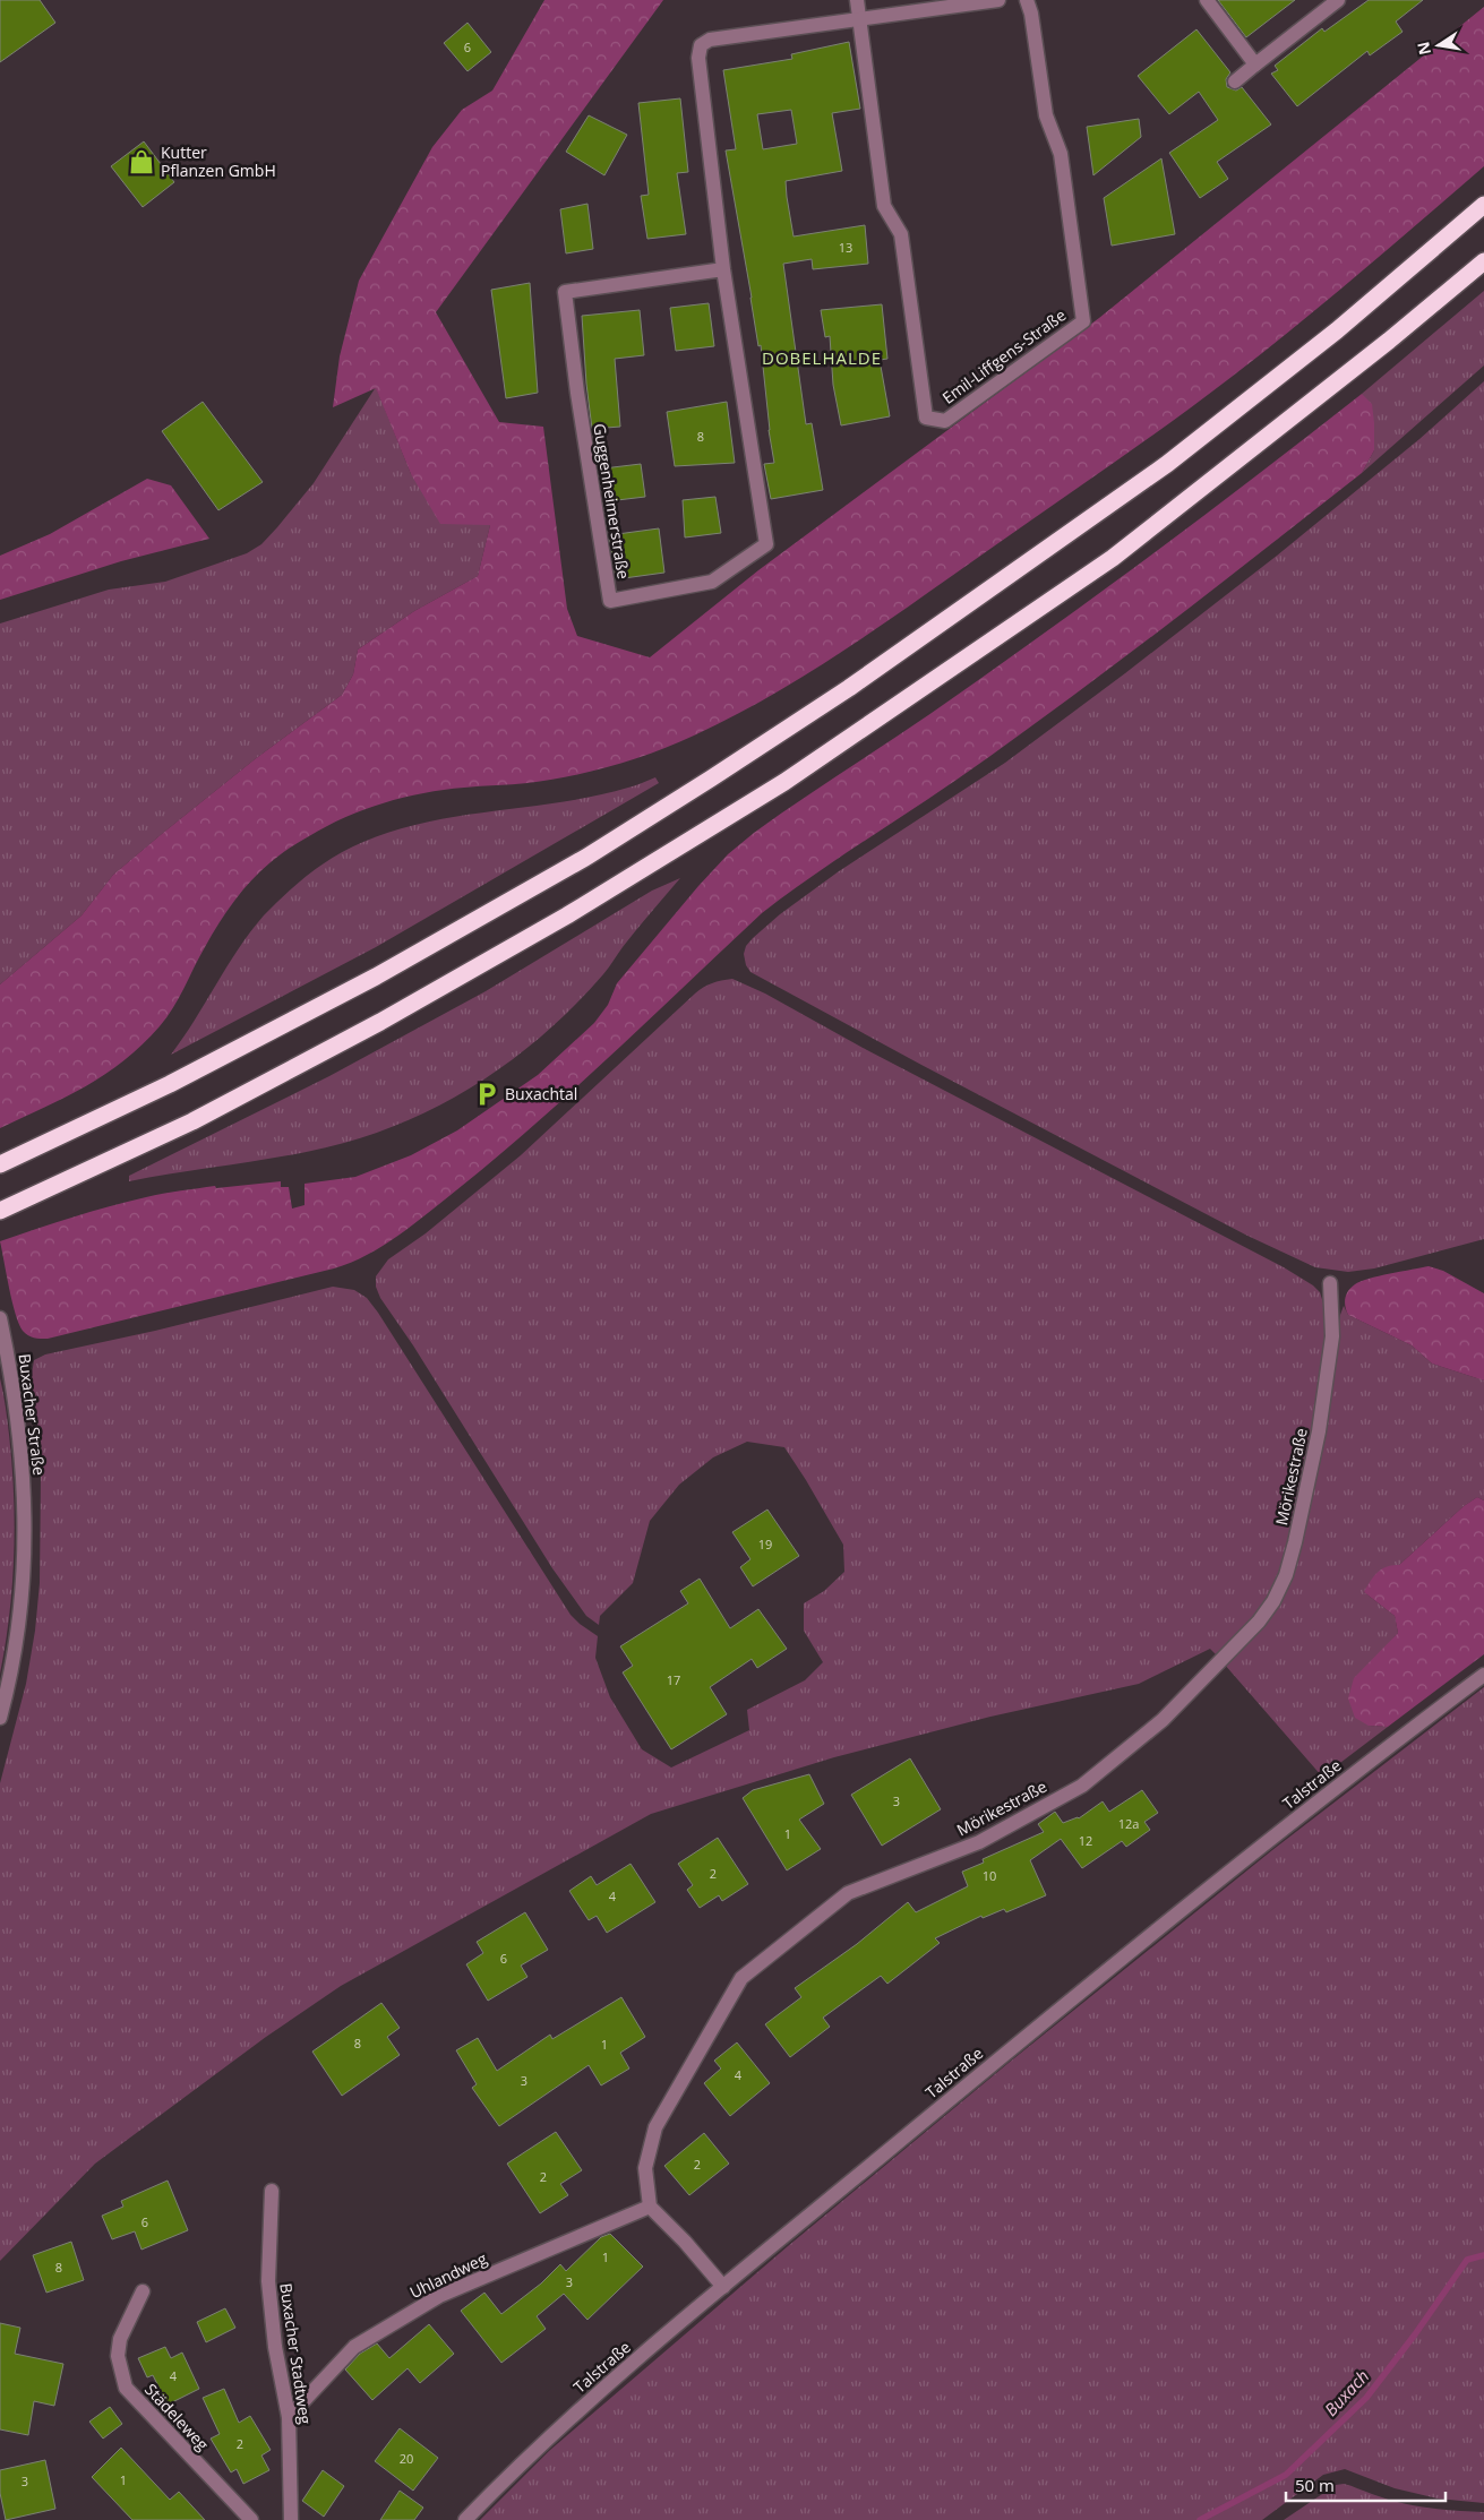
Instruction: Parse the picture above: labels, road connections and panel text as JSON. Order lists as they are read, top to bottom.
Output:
{
  "streets": {
    "street": [
      "Emil-Liffgens-Straße",
      "Guggenheimerstraße",
      "Buxacher Straße",
      "Mörikestraße",
      "Talstraße",
      "Uhlandweg",
      "Buxacher Stadtweg",
      "Städeleweg"
    ]
  },
  "crossings": [
    ["Emil-Liffgens-Straße", "Guggenheimerstraße"],
    ["Mörikestraße", "Uhlandweg"],
    ["Uhlandweg", "Buxacher Stadtweg"]
  ],
  "districts": ["DOBELHALDE"],
  "water": ["Buxach"],
  "places": {
    "shop": ["Kutter Pflanzen GmbH"],
    "parking": ["Buxachtal"]
  },
  "house_numbers": [
    "6",
    "13",
    "8",
    "19",
    "17",
    "3",
    "12a",
    "1",
    "12",
    "2",
    "10",
    "4",
    "6",
    "8",
    "1",
    "4",
    "3",
    "2",
    "2",
    "6",
    "1",
    "8",
    "3",
    "4",
    "2",
    "20",
    "1",
    "3"
  ],
  "scale_bar": "50 m",
  "north": "left"
}
